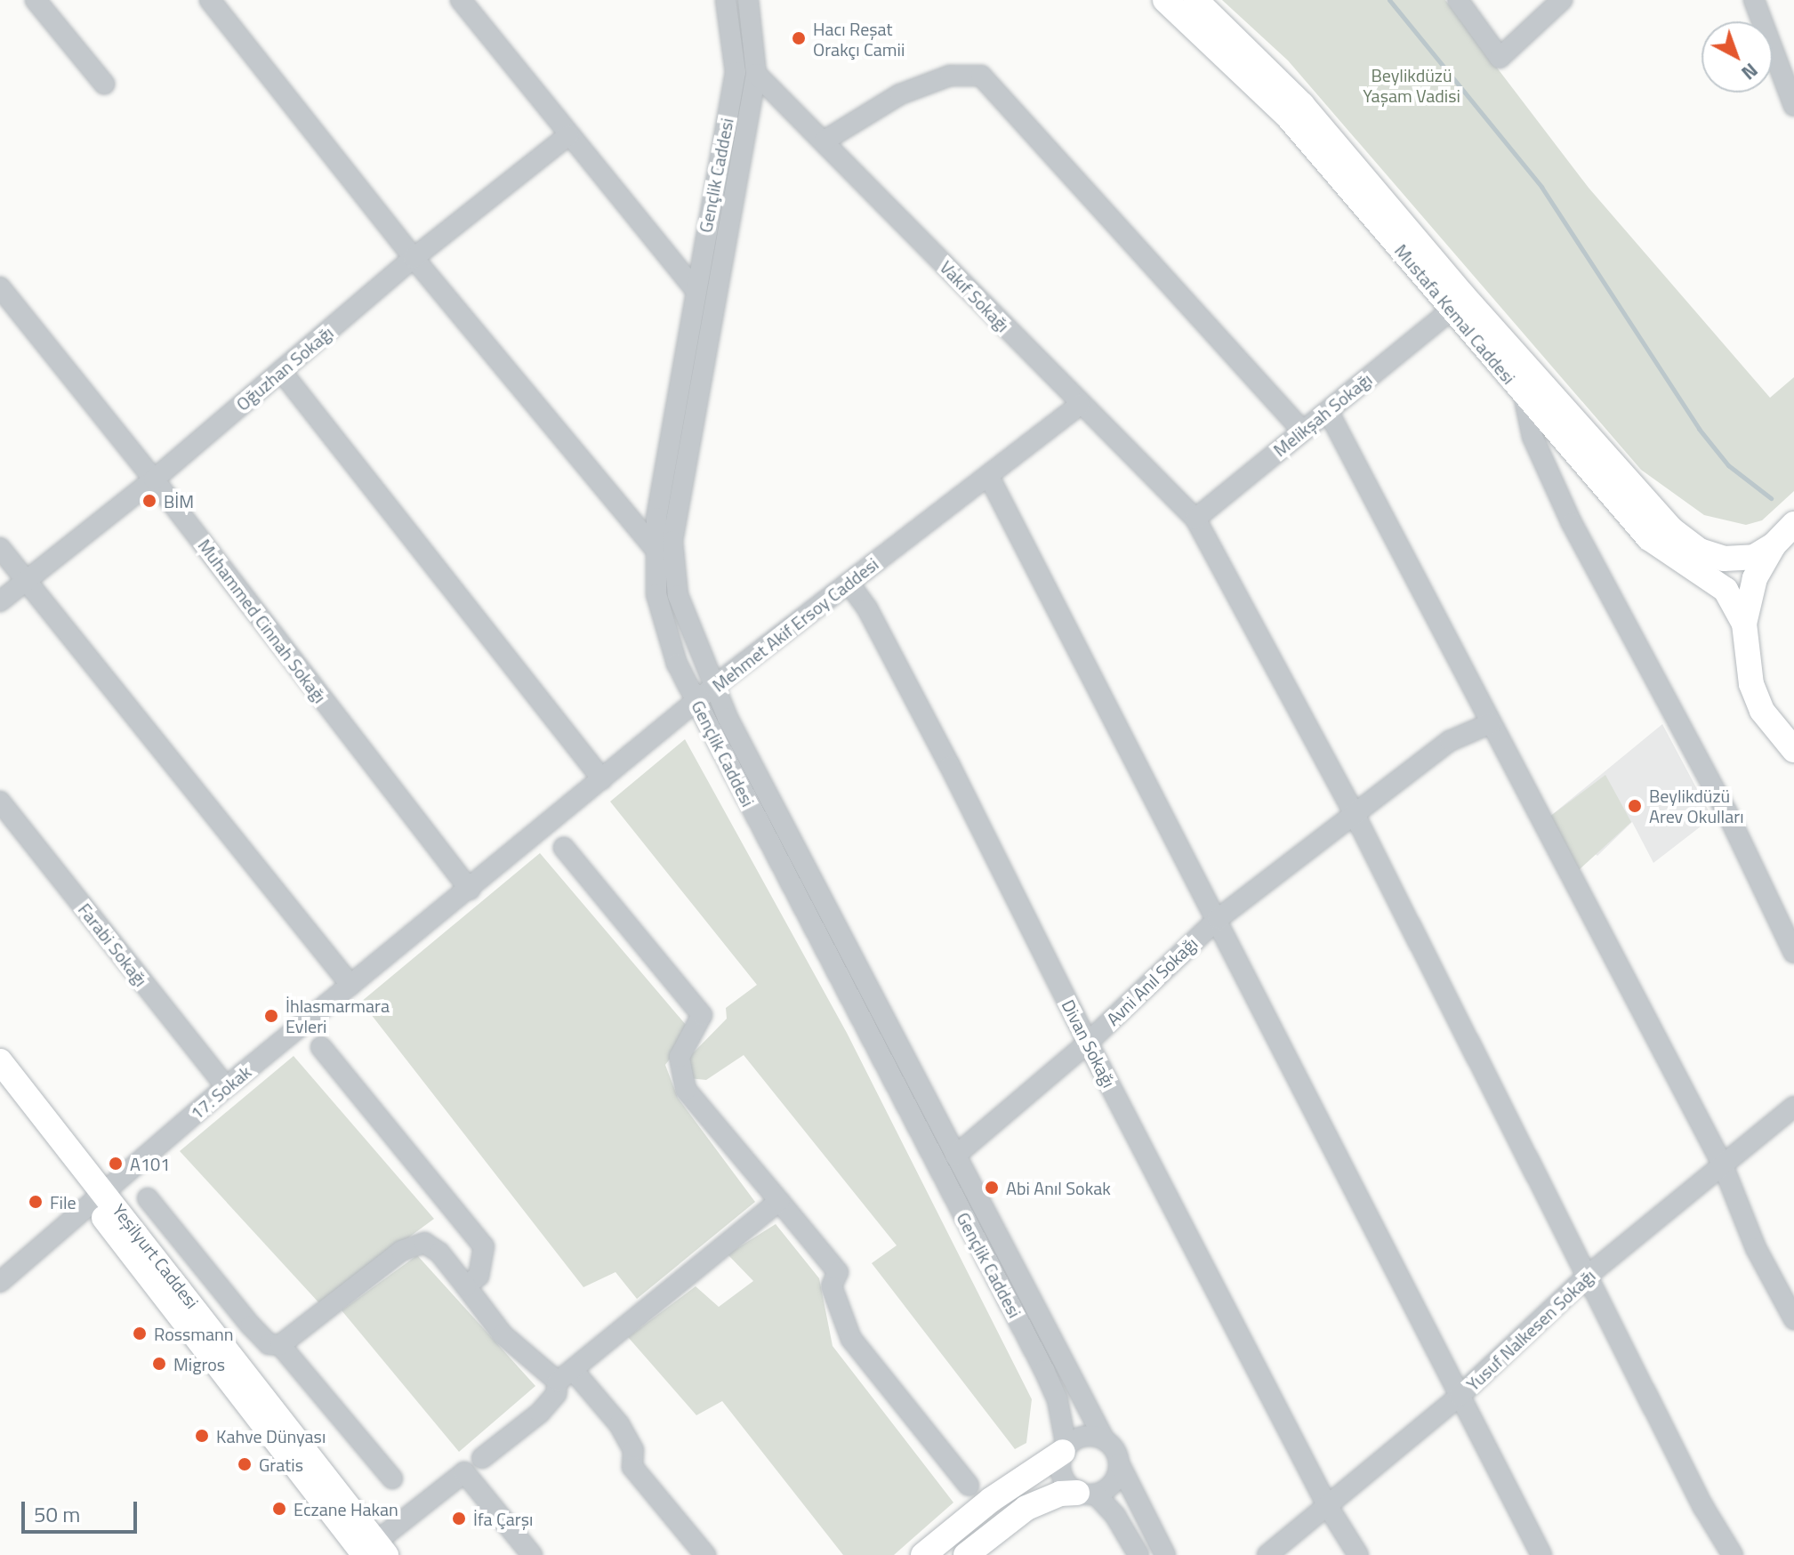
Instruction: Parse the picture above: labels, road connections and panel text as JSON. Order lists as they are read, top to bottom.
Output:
{
  "streets": {
    "main road": ["Mustafa Kemal Caddesi", "Yeşilyurt Caddesi"],
    "street": [
      "Gençlik Caddesi",
      "Vakıf Sokağı",
      "Oğuzhan Sokağı",
      "Melikşah Sokağı",
      "Muhammed Cinnah Sokağı",
      "Mehmet Akif Ersoy Caddesi",
      "Farabi Sokağı",
      "Avni Anıl Sokağı",
      "Divan Sokağı",
      "17. Sokak",
      "Yusuf Nalkesen Sokağı"
    ]
  },
  "crossings": [
    ["Gençlik Caddesi", "Vakıf Sokağı"],
    ["Gençlik Caddesi", "Mehmet Akif Ersoy Caddesi"],
    ["Gençlik Caddesi", "Avni Anıl Sokağı"],
    ["Vakıf Sokağı", "Melikşah Sokağı"],
    ["Vakıf Sokağı", "Mehmet Akif Ersoy Caddesi"],
    ["Vakıf Sokağı", "Avni Anıl Sokağı"],
    ["Vakıf Sokağı", "Yusuf Nalkesen Sokağı"],
    ["Mustafa Kemal Caddesi", "Melikşah Sokağı"],
    ["Oğuzhan Sokağı", "Muhammed Cinnah Sokağı"],
    ["Muhammed Cinnah Sokağı", "Mehmet Akif Ersoy Caddesi"],
    ["Mehmet Akif Ersoy Caddesi", "Divan Sokağı"],
    ["Mehmet Akif Ersoy Caddesi", "17. Sokak"],
    ["Farabi Sokağı", "17. Sokak"],
    ["Avni Anıl Sokağı", "Divan Sokağı"],
    ["Divan Sokağı", "Yusuf Nalkesen Sokağı"],
    ["17. Sokak", "Yeşilyurt Caddesi"]
  ],
  "parks": ["Beylikdüzü Yaşam Vadisi"],
  "places": [
    "Hacı Reşat Orakçı Camii",
    "BİM",
    "Beylikdüzü Arev Okulları",
    "İhlasmarmara Evleri",
    "A101",
    "Abi Anıl Sokak",
    "File",
    "Rossmann",
    "Migros",
    "Kahve Dünyası",
    "Gratis",
    "Eczane Hakan",
    "İfa Çarşı"
  ],
  "scale_bar": "50 m",
  "north": "bottom right"
}
